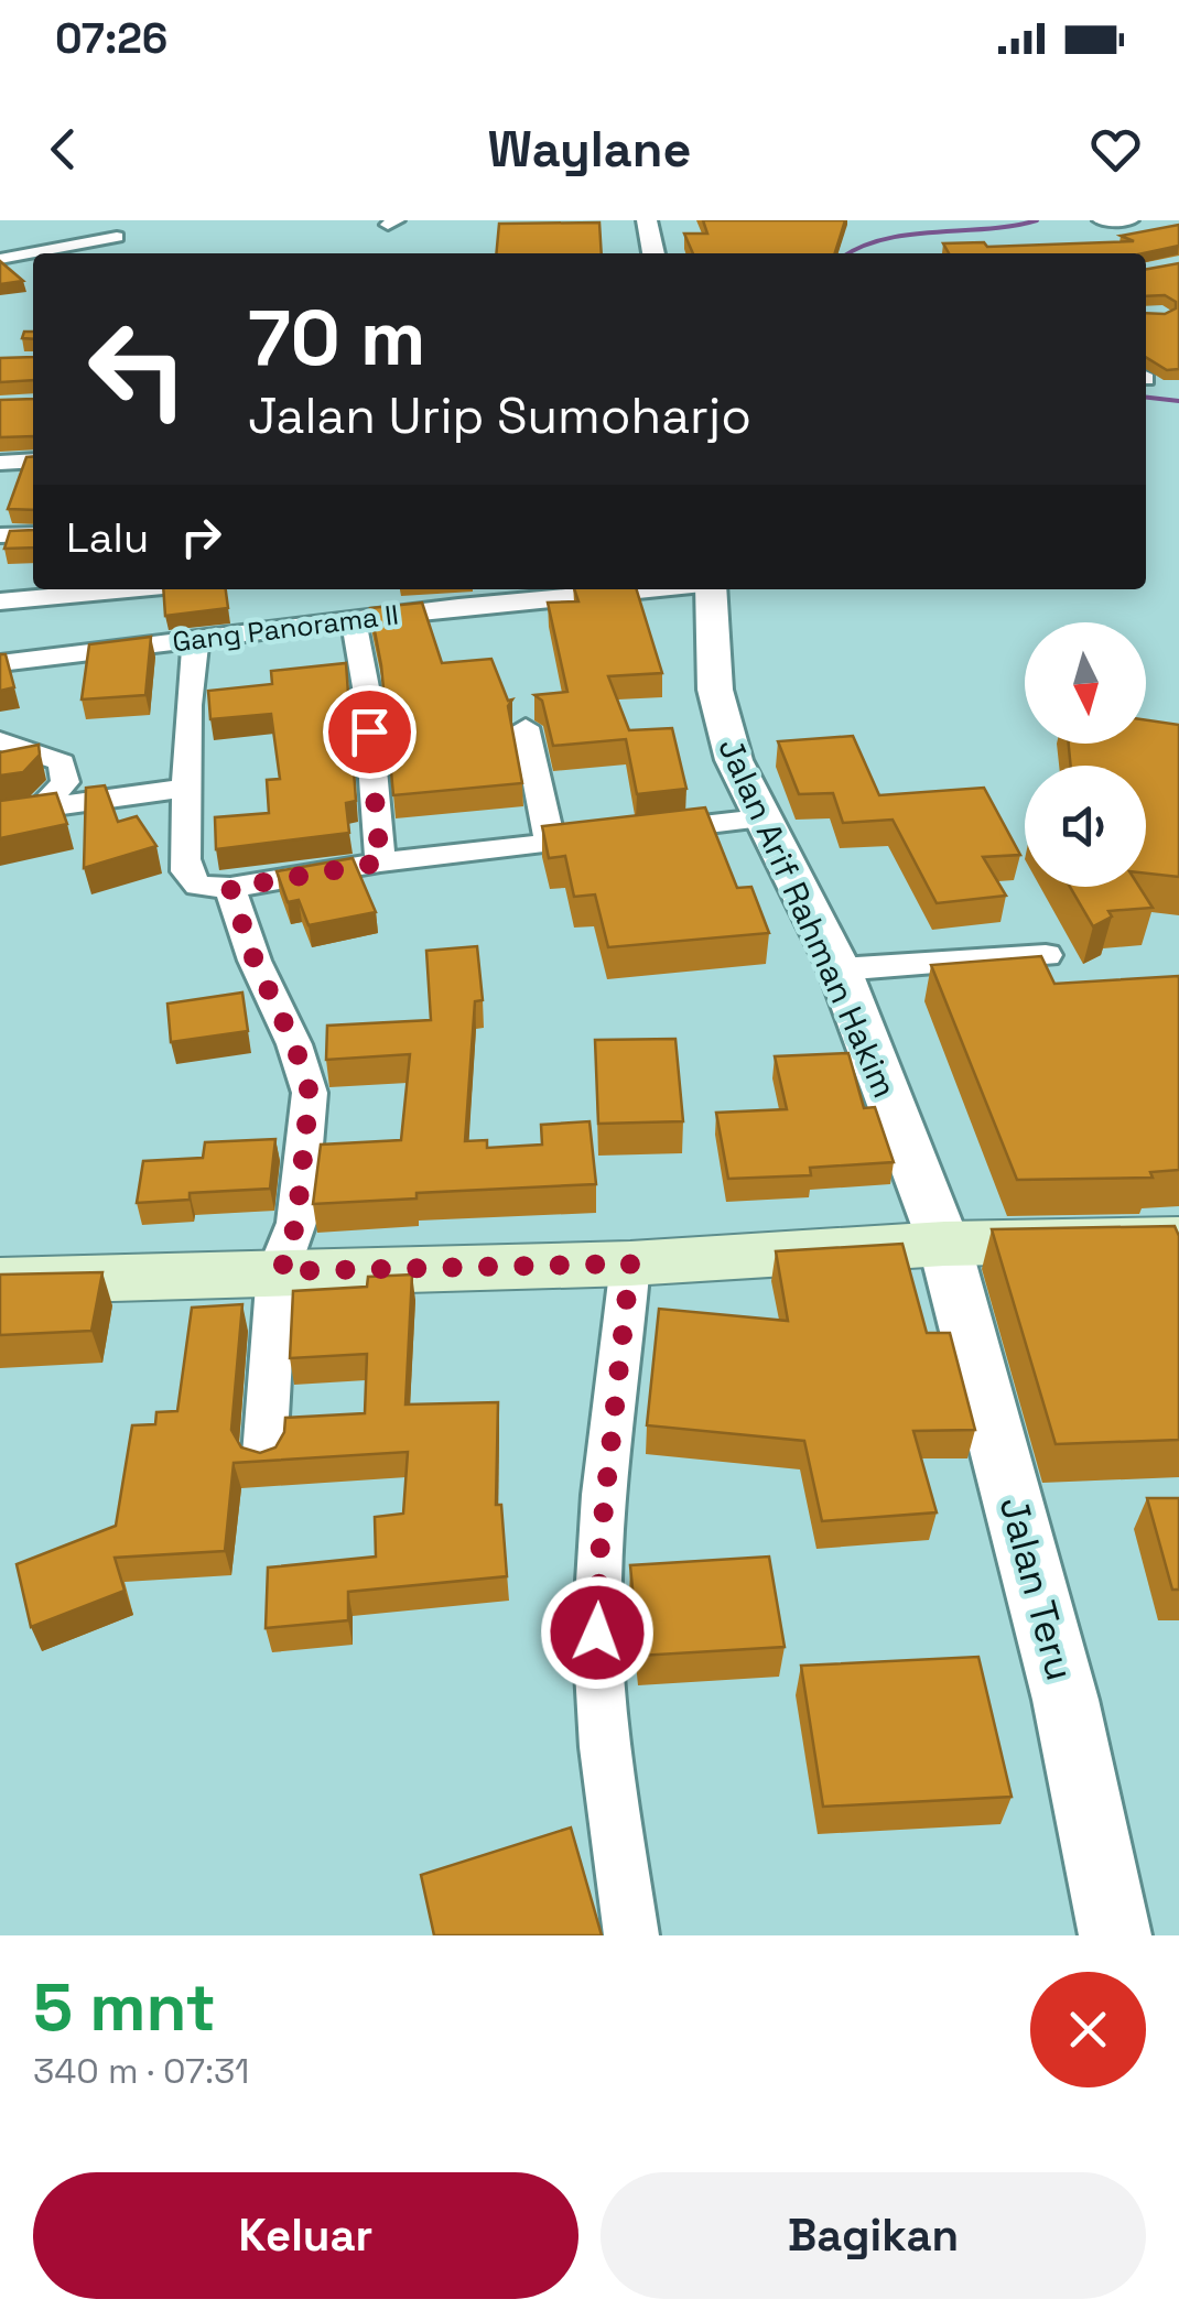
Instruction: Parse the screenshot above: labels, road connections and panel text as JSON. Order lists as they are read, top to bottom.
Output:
{
  "streets": {
    "street": ["Gang Panorama II", "Jalan Arif Rahman Hakim", "Jalan Teru"]
  },
  "crossings": [
    ["Jalan Arif Rahman Hakim", "Jalan Teru"]
  ],
  "north": "bottom",
  "page": {
    "status": "07:26",
    "header": "Waylane",
    "turn": ["70 m", "Jalan Urip Sumoharjo"],
    "then": "Lalu",
    "heading": ["5 mnt", "340 m · 07:31"],
    "buttons": ["Keluar", "Bagikan"]
  }
}
